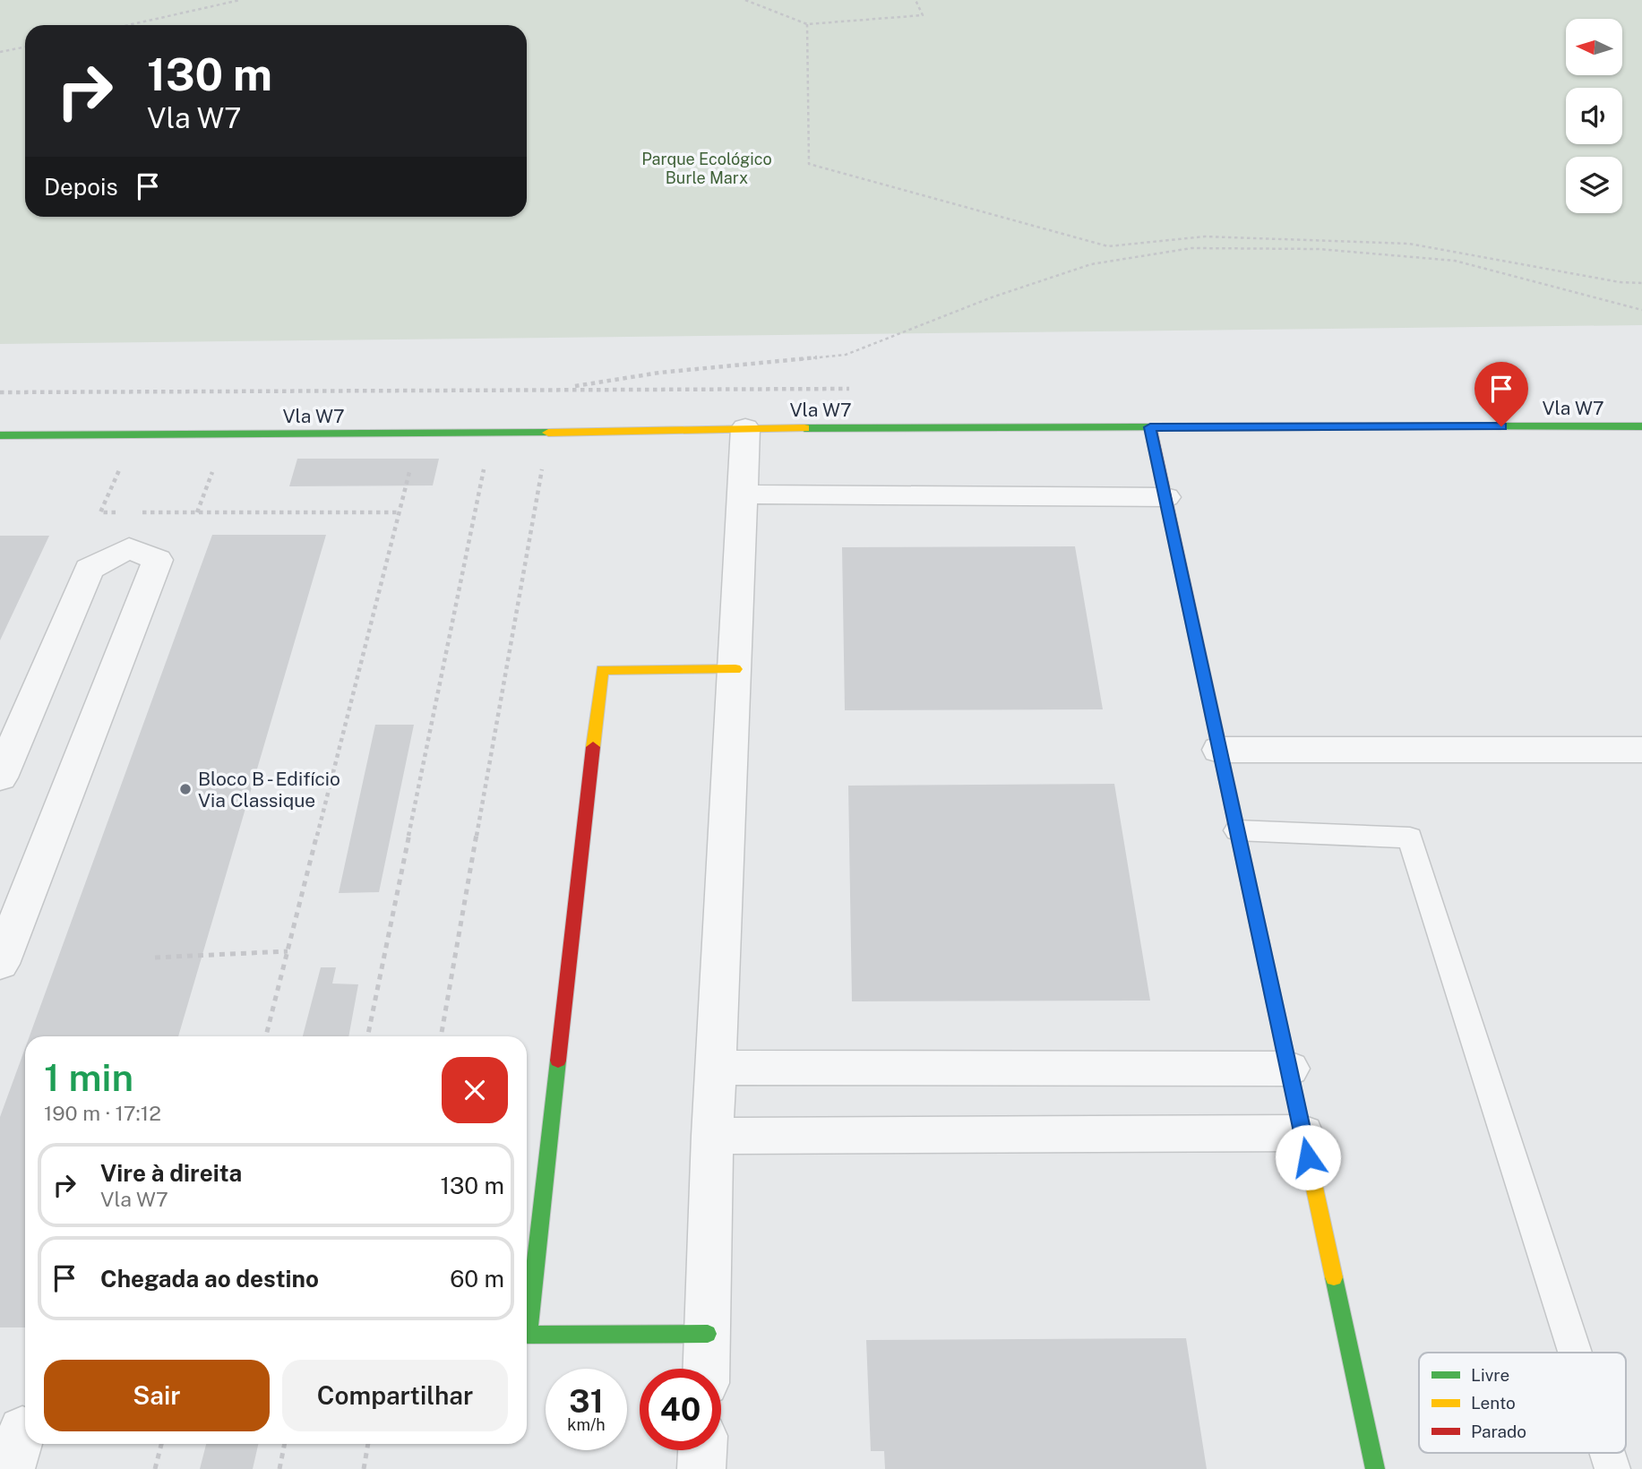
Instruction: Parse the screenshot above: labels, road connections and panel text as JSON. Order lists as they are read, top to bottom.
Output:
{
  "streets": {
    "street": ["Vla W7"]
  },
  "parks": ["Parque Ecológico Burle Marx"],
  "places": ["Bloco B - Edifício Via Classique"],
  "legend": ["Livre", "Lento", "Parado"],
  "north": "left",
  "page": {
    "turn": ["130 m", "Vla W7"],
    "then": "Depois",
    "heading": ["1 min", "190 m · 17:12"],
    "list": [
      {
        "name": "Vire à direita",
        "note": "Vla W7",
        "value": "130 m"
      },
      {
        "name": "Chegada ao destino",
        "value": "60 m"
      }
    ],
    "buttons": ["Sair", "Compartilhar"],
    "speed": "31 km/h",
    "limit": "40"
  }
}
